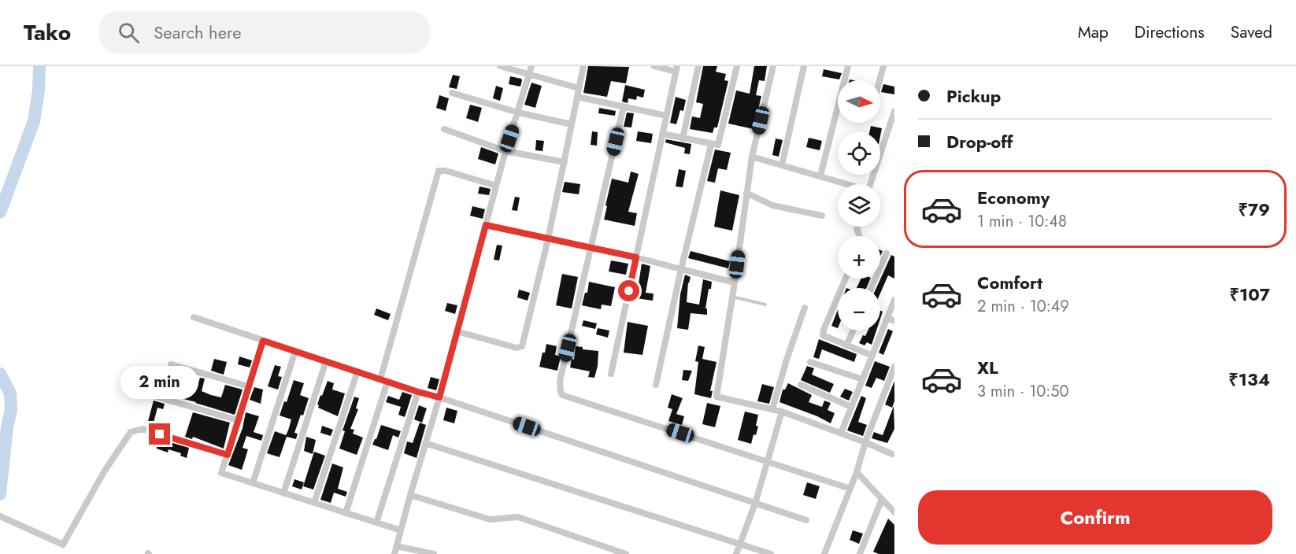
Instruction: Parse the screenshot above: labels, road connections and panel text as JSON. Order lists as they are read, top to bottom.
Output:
{
  "north": "right",
  "page": {
    "header": "Tako",
    "search": "Search here",
    "nav": ["Map", "Directions", "Saved"],
    "banner": ["Pickup", "Drop-off"],
    "map_buttons": ["+", "−"],
    "list": [
      {
        "name": "Economy",
        "note": "1 min · 10:48",
        "value": "₹79"
      },
      {
        "name": "Comfort",
        "note": "2 min · 10:49",
        "value": "₹107"
      },
      {
        "name": "XL",
        "note": "3 min · 10:50",
        "value": "₹134"
      }
    ],
    "bubble": "2 min",
    "buttons": "Confirm"
  }
}
